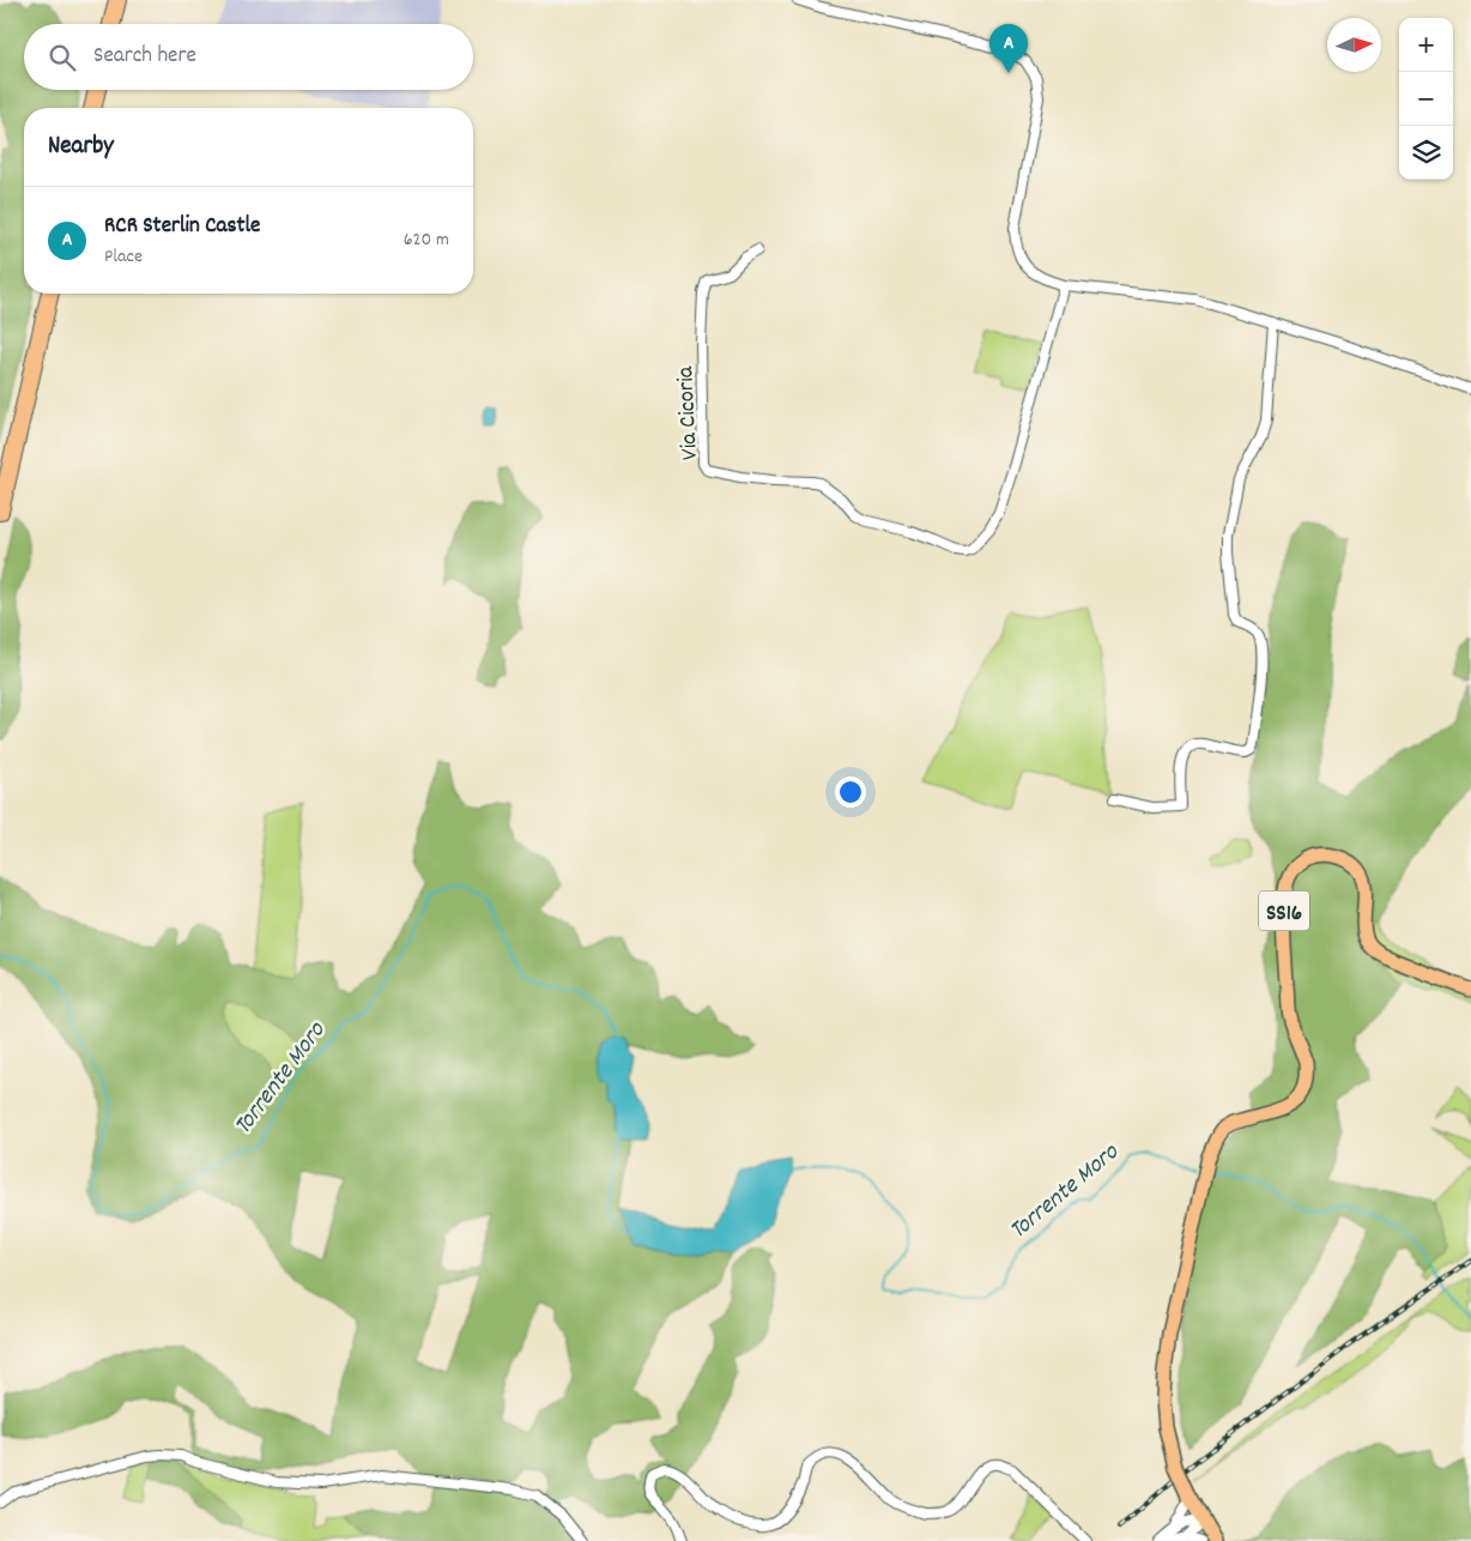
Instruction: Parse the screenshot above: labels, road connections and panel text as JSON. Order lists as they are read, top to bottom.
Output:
{
  "streets": {
    "main road": ["SS16"],
    "street": ["Via Cicoria"]
  },
  "water": ["Torrente Moro"],
  "north": "right",
  "page": {
    "map_buttons": ["+", "−"],
    "pins": "A",
    "search": "Search here",
    "heading": "Nearby",
    "list": [
      {
        "mark": "A",
        "name": "RCR Sterlin Castle",
        "note": "Place",
        "value": "620 m"
      }
    ]
  }
}
